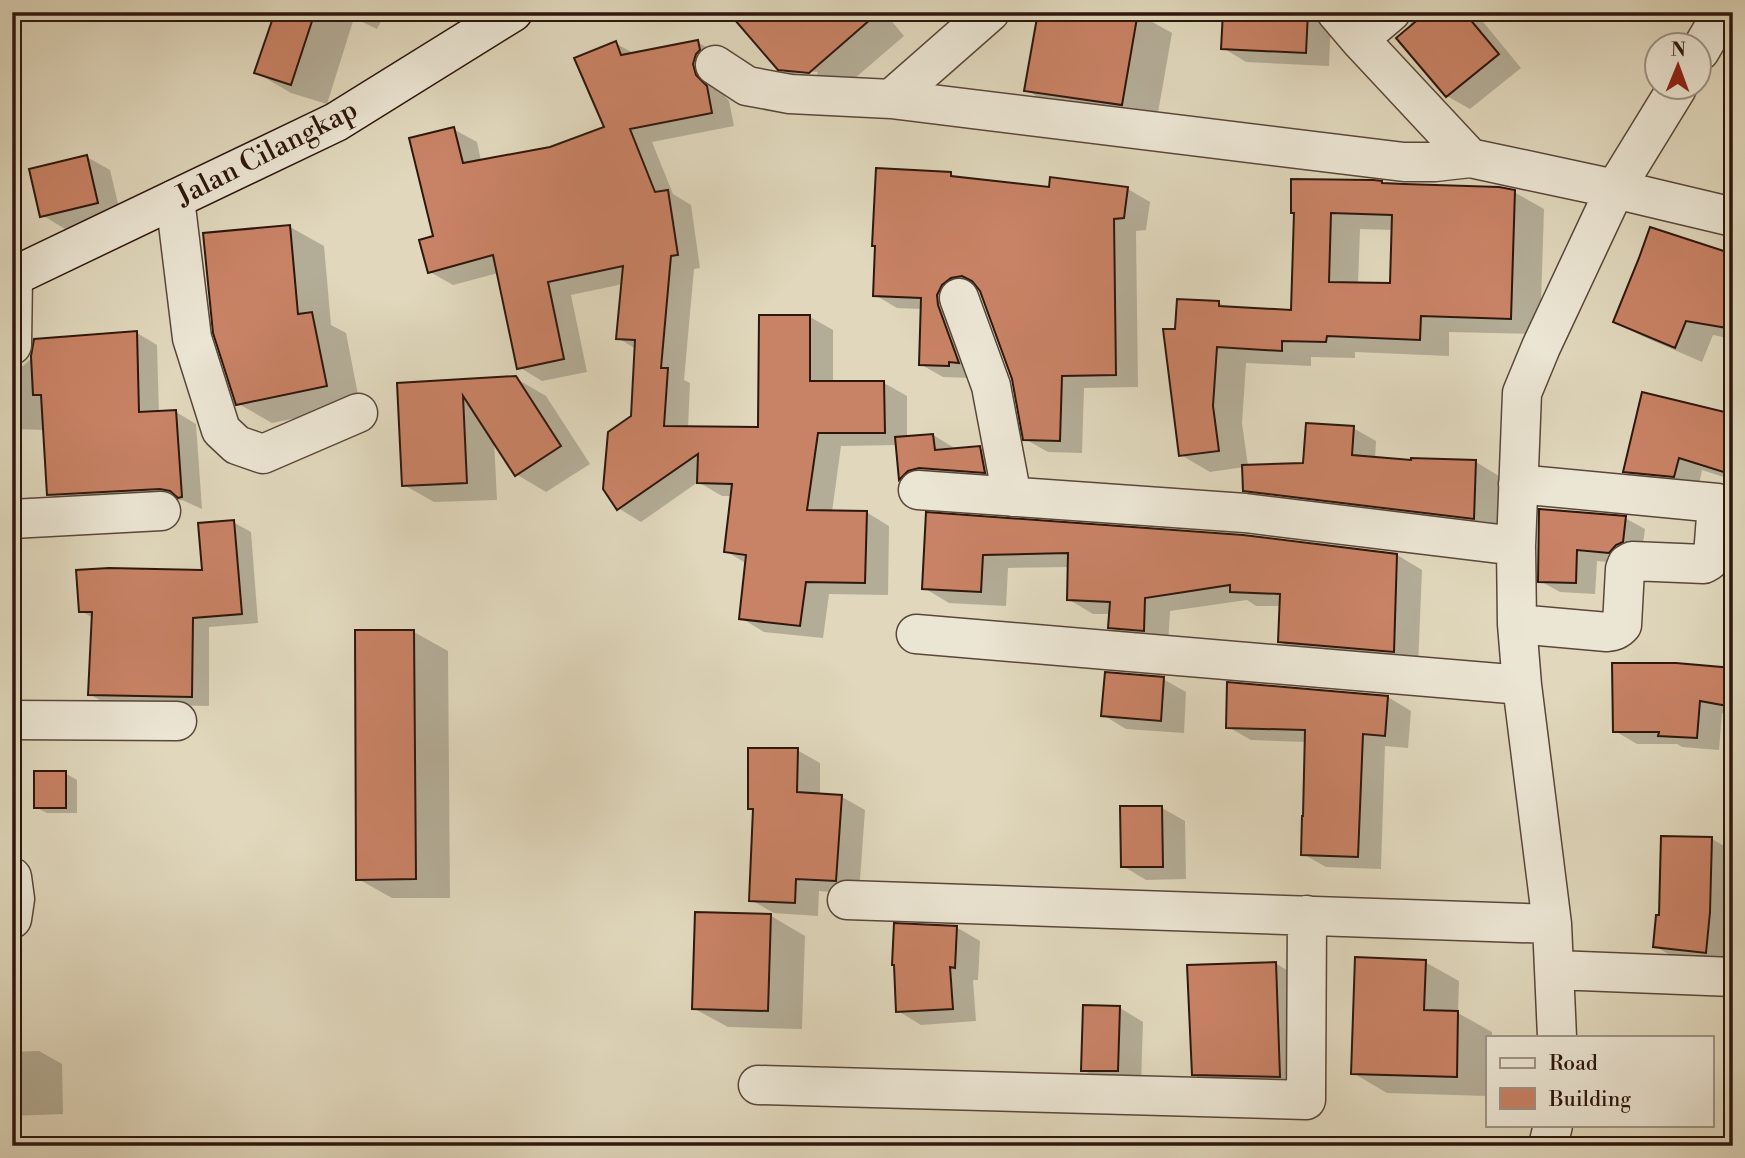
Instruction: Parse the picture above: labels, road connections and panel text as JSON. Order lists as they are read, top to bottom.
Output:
{
  "streets": {
    "street": ["Jalan Cilangkap"]
  },
  "legend": ["Road", "Building"],
  "north": "top"
}
